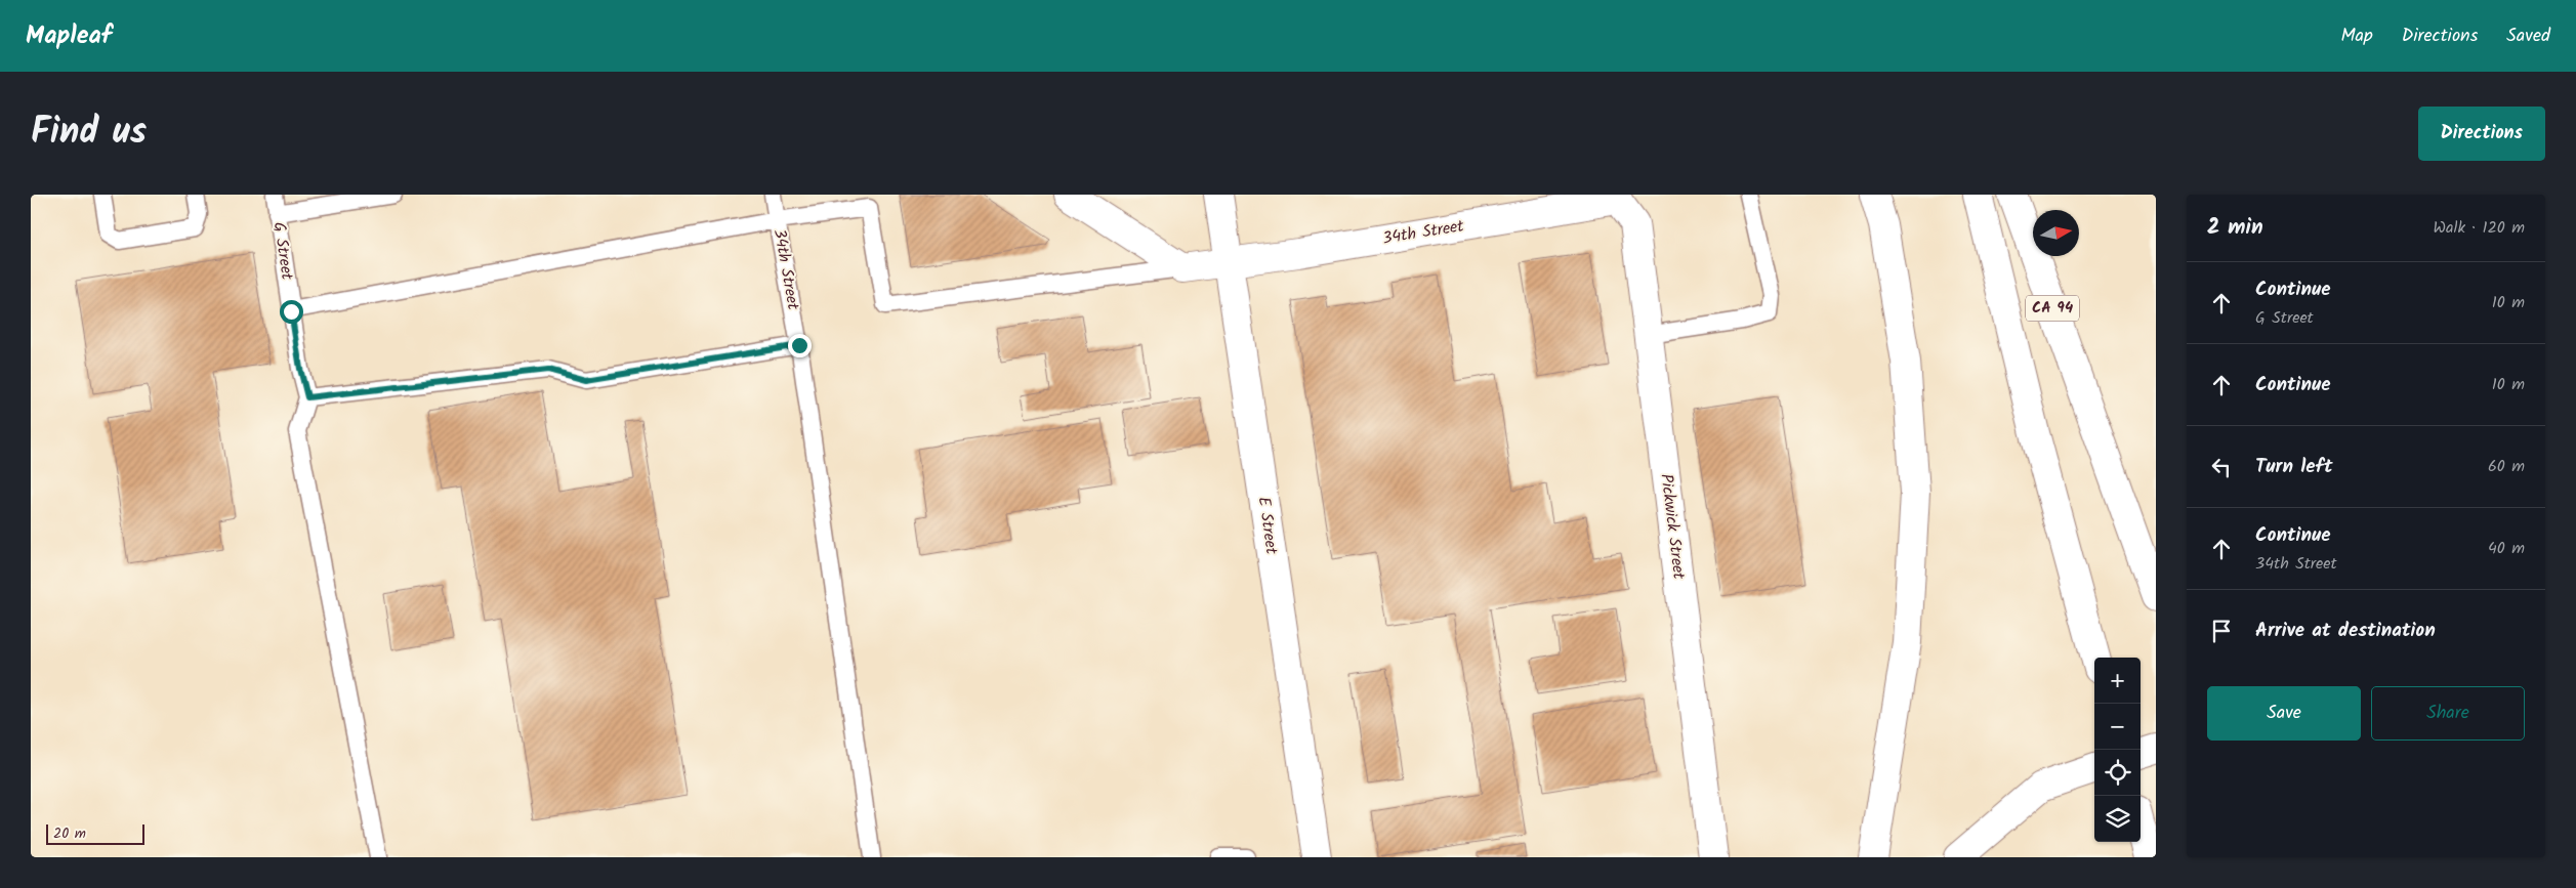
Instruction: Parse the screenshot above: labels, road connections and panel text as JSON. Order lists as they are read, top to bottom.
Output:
{
  "streets": {
    "main road": [
      "34th Street",
      "CA 94",
      "E Street",
      "Pickwick Street"
    ],
    "lane": ["G Street"]
  },
  "crossings": [
    ["34th Street", "E Street"],
    ["34th Street", "Pickwick Street"]
  ],
  "scale_bar": "20 m",
  "north": "right",
  "page": {
    "header": "Mapleaf",
    "nav": ["Map", "Directions", "Saved"],
    "title": "Find us",
    "buttons": [
      "Directions",
      ["Save", "Share"]
    ],
    "heading": ["2 min", "Walk · 120 m"],
    "list": [
      ["Continue", "G Street", "10 m"],
      ["Continue", "10 m"],
      ["Turn left", "60 m"],
      ["Continue", "34th Street", "40 m"],
      "Arrive at destination"
    ],
    "map_buttons": ["+", "−"],
    "scale": "20 m"
  }
}
